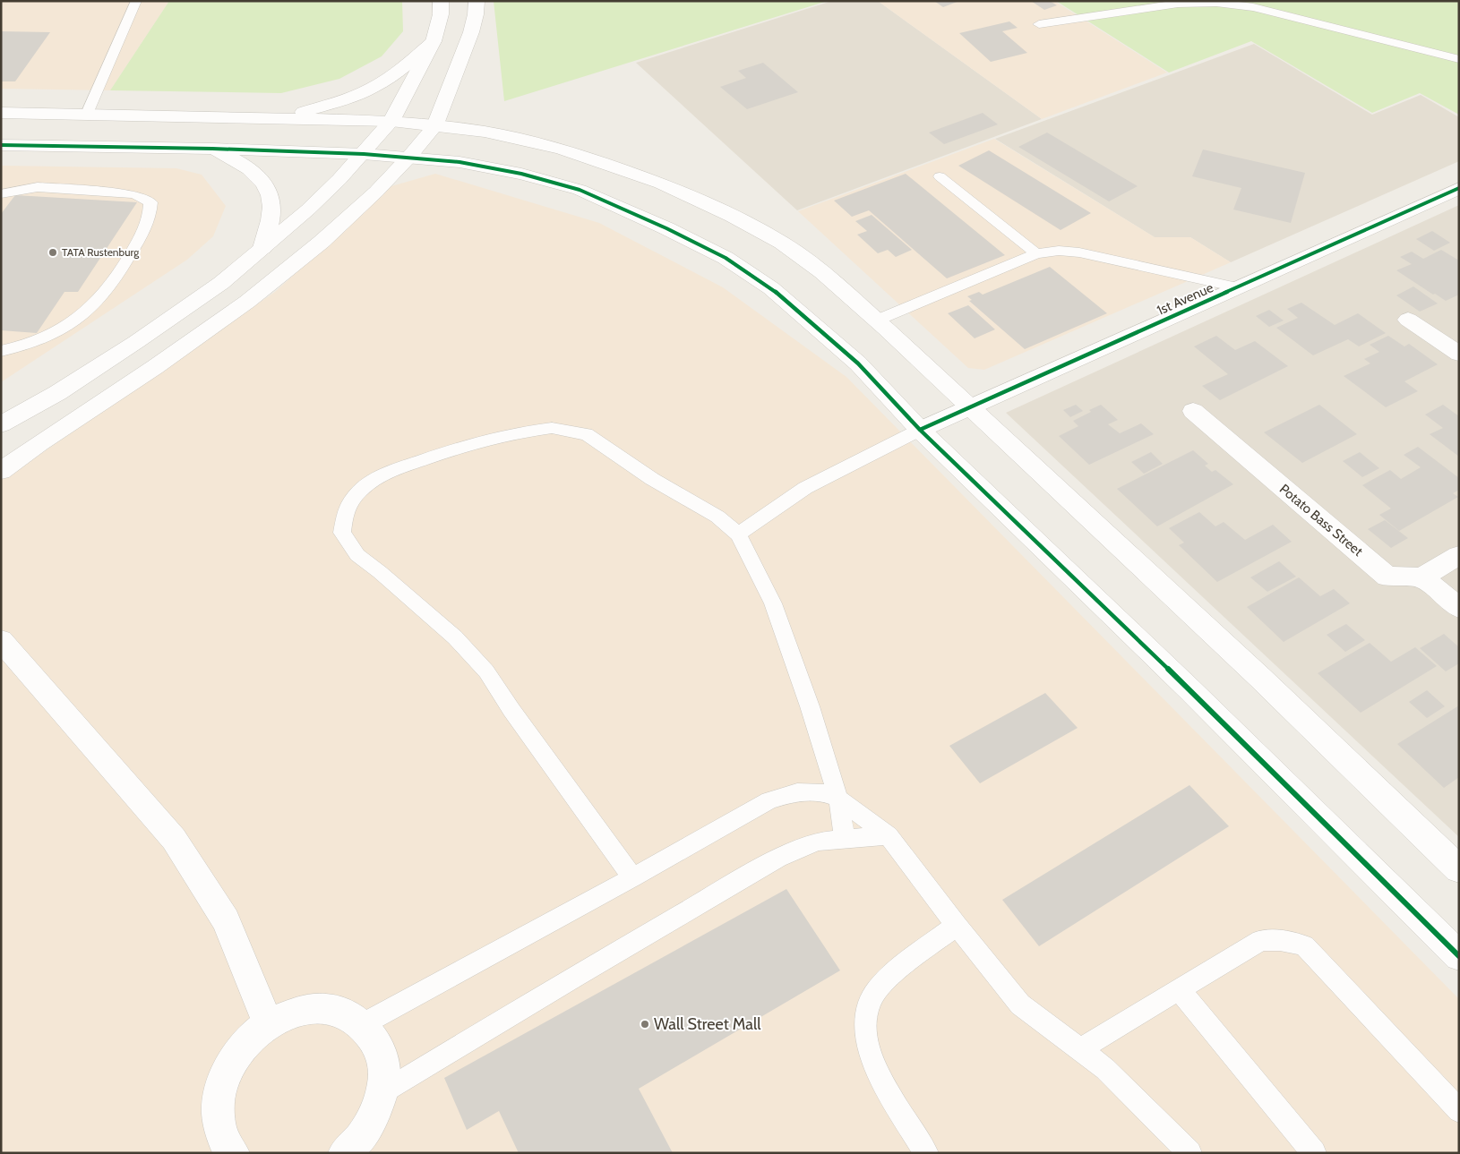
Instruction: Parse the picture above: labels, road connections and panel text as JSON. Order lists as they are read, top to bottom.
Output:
{
  "streets": {
    "street": ["1st Avenue", "Potato Bass Street"]
  },
  "places": ["TATA Rustenburg", "Wall Street Mall"]
}
